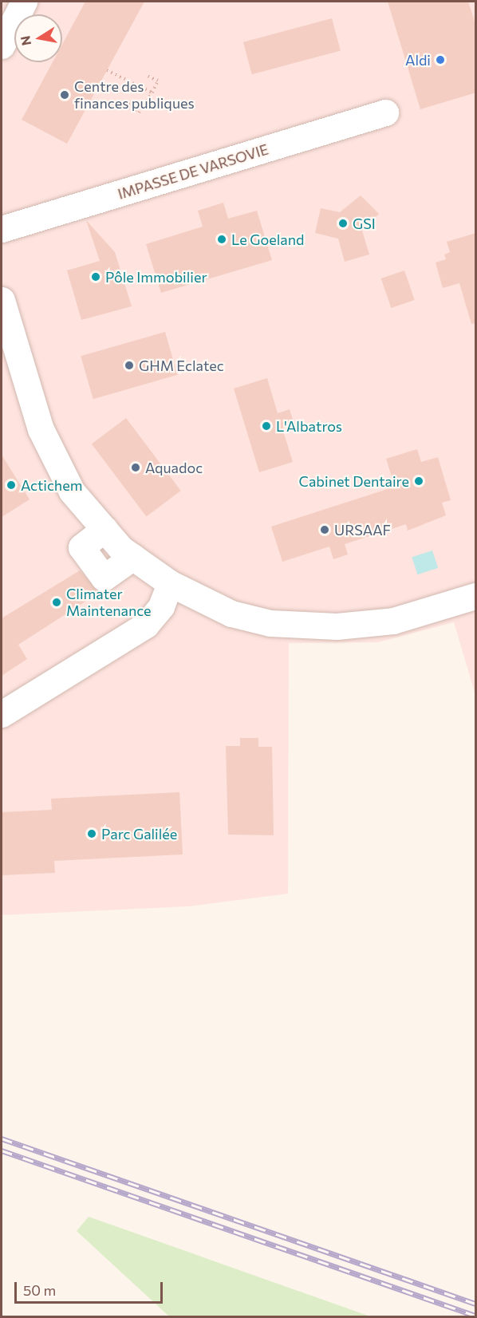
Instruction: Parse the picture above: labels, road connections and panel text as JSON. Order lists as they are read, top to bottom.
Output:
{
  "streets": {
    "street": ["IMPASSE DE VARSOVIE"]
  },
  "places": [
    "Aldi",
    "Centre des finances publiques",
    "GSI",
    "Le Goeland",
    "Pôle Immobilier",
    "GHM Eclatec",
    "L'Albatros",
    "Aquadoc",
    "Cabinet Dentaire",
    "Actichem",
    "URSAAF",
    "Climater Maintenance",
    "Parc Galilée"
  ],
  "scale_bar": "50 m",
  "north": "left"
}
